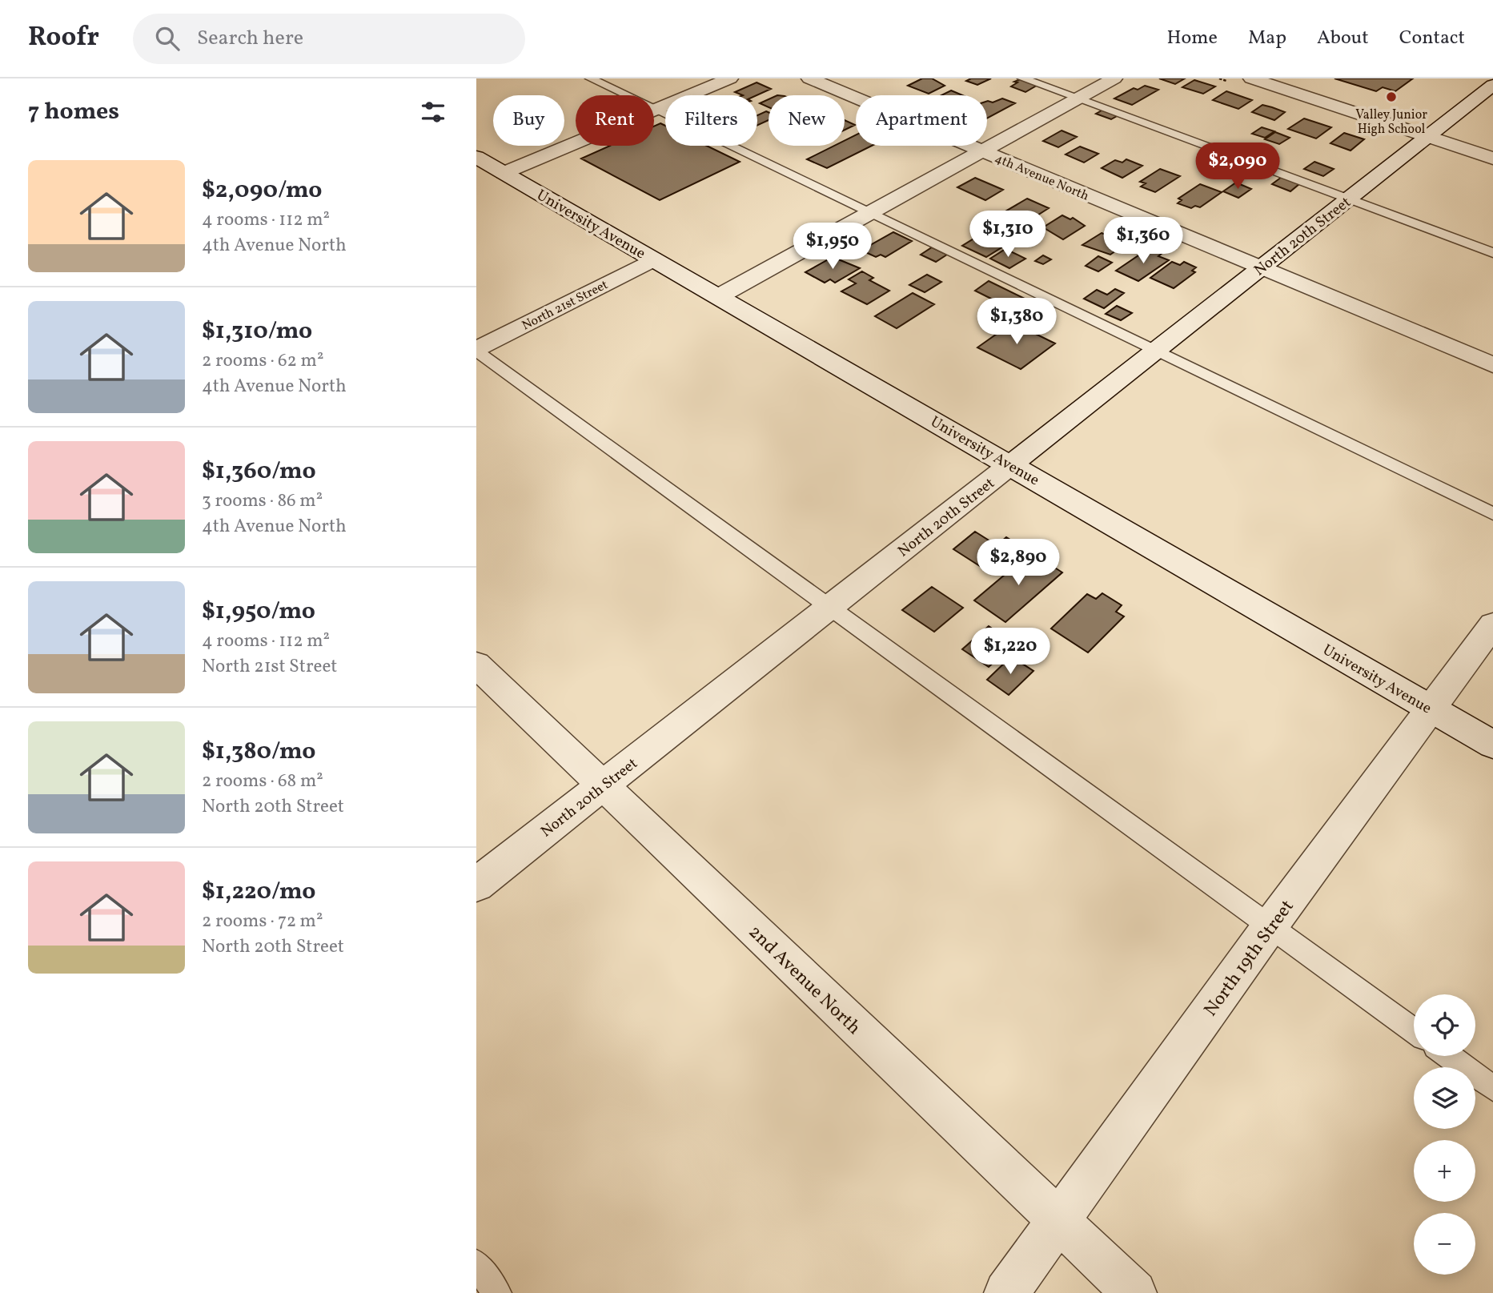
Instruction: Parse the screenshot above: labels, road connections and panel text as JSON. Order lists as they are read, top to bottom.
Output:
{
  "streets": {
    "street": [
      "4th Avenue North",
      "University Avenue",
      "North 20th Street",
      "North 21st Street",
      "North 19th Street",
      "2nd Avenue North"
    ]
  },
  "crossings": [
    ["4th Avenue North", "North 20th Street"],
    ["University Avenue", "North 20th Street"],
    ["University Avenue", "North 21st Street"],
    ["University Avenue", "North 19th Street"],
    ["North 20th Street", "2nd Avenue North"],
    ["North 19th Street", "2nd Avenue North"]
  ],
  "places": ["Valley Junior High School"],
  "page": {
    "header": "Roofr",
    "search": "Search here",
    "nav": [
      "Home",
      "Map",
      "About",
      "Contact"
    ],
    "heading": "7 homes",
    "chip": [
      "Buy",
      "Rent",
      "Filters",
      "New",
      "Apartment"
    ],
    "price": [
      "$2,090",
      "$1,310",
      "$1,360",
      "$1,950",
      "$1,380",
      "$2,890",
      "$1,220"
    ],
    "list": [
      {
        "name": "$2,090/mo",
        "note": "4 rooms · 112 m² · 4th Avenue North"
      },
      {
        "name": "$1,310/mo",
        "note": "2 rooms · 62 m² · 4th Avenue North"
      },
      {
        "name": "$1,360/mo",
        "note": "3 rooms · 86 m² · 4th Avenue North"
      },
      {
        "name": "$1,950/mo",
        "note": "4 rooms · 112 m² · North 21st Street"
      },
      {
        "name": "$1,380/mo",
        "note": "2 rooms · 68 m² · North 20th Street"
      },
      {
        "name": "$1,220/mo",
        "note": "2 rooms · 72 m² · North 20th Street"
      }
    ],
    "map_buttons": ["+", "−"]
  }
}
